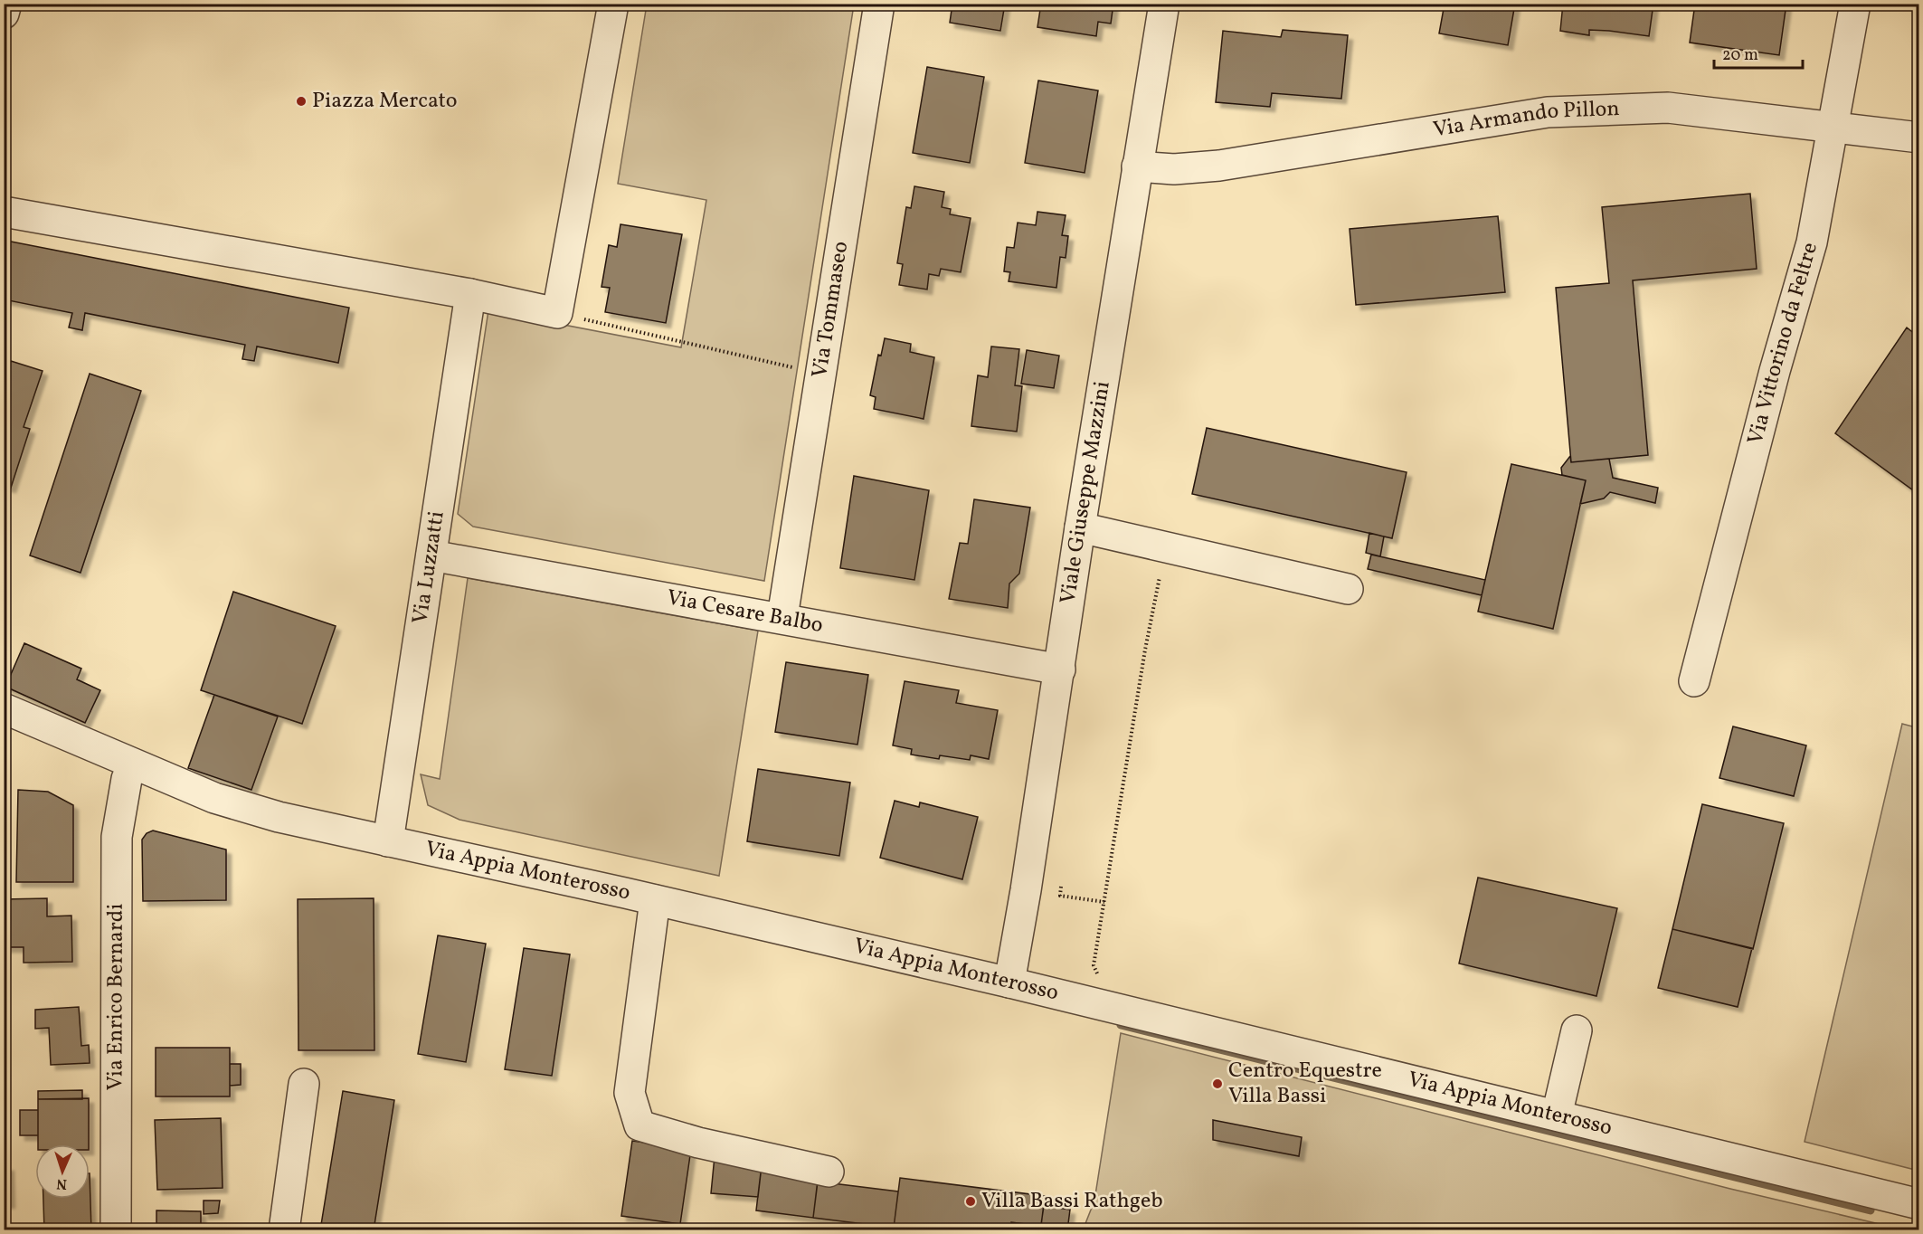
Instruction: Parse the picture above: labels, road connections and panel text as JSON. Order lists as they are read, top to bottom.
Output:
{
  "streets": {
    "street": [
      "Via Armando Pillon",
      "Via Tommaseo",
      "Via Vittorino da Feltre",
      "Viale Giuseppe Mazzini",
      "Via Luzzatti",
      "Via Cesare Balbo",
      "Via Appia Monterosso",
      "Via Enrico Bernardi"
    ]
  },
  "crossings": [
    ["Via Armando Pillon", "Via Vittorino da Feltre"],
    ["Via Armando Pillon", "Viale Giuseppe Mazzini"],
    ["Via Tommaseo", "Via Cesare Balbo"],
    ["Viale Giuseppe Mazzini", "Via Cesare Balbo"],
    ["Viale Giuseppe Mazzini", "Via Appia Monterosso"],
    ["Via Luzzatti", "Via Cesare Balbo"],
    ["Via Luzzatti", "Via Appia Monterosso"],
    ["Via Appia Monterosso", "Via Enrico Bernardi"]
  ],
  "places": ["Piazza Mercato", "Centro Equestre Villa Bassi", "Villa Bassi Rathgeb"],
  "scale_bar": "20 m",
  "north": "bottom"
}
